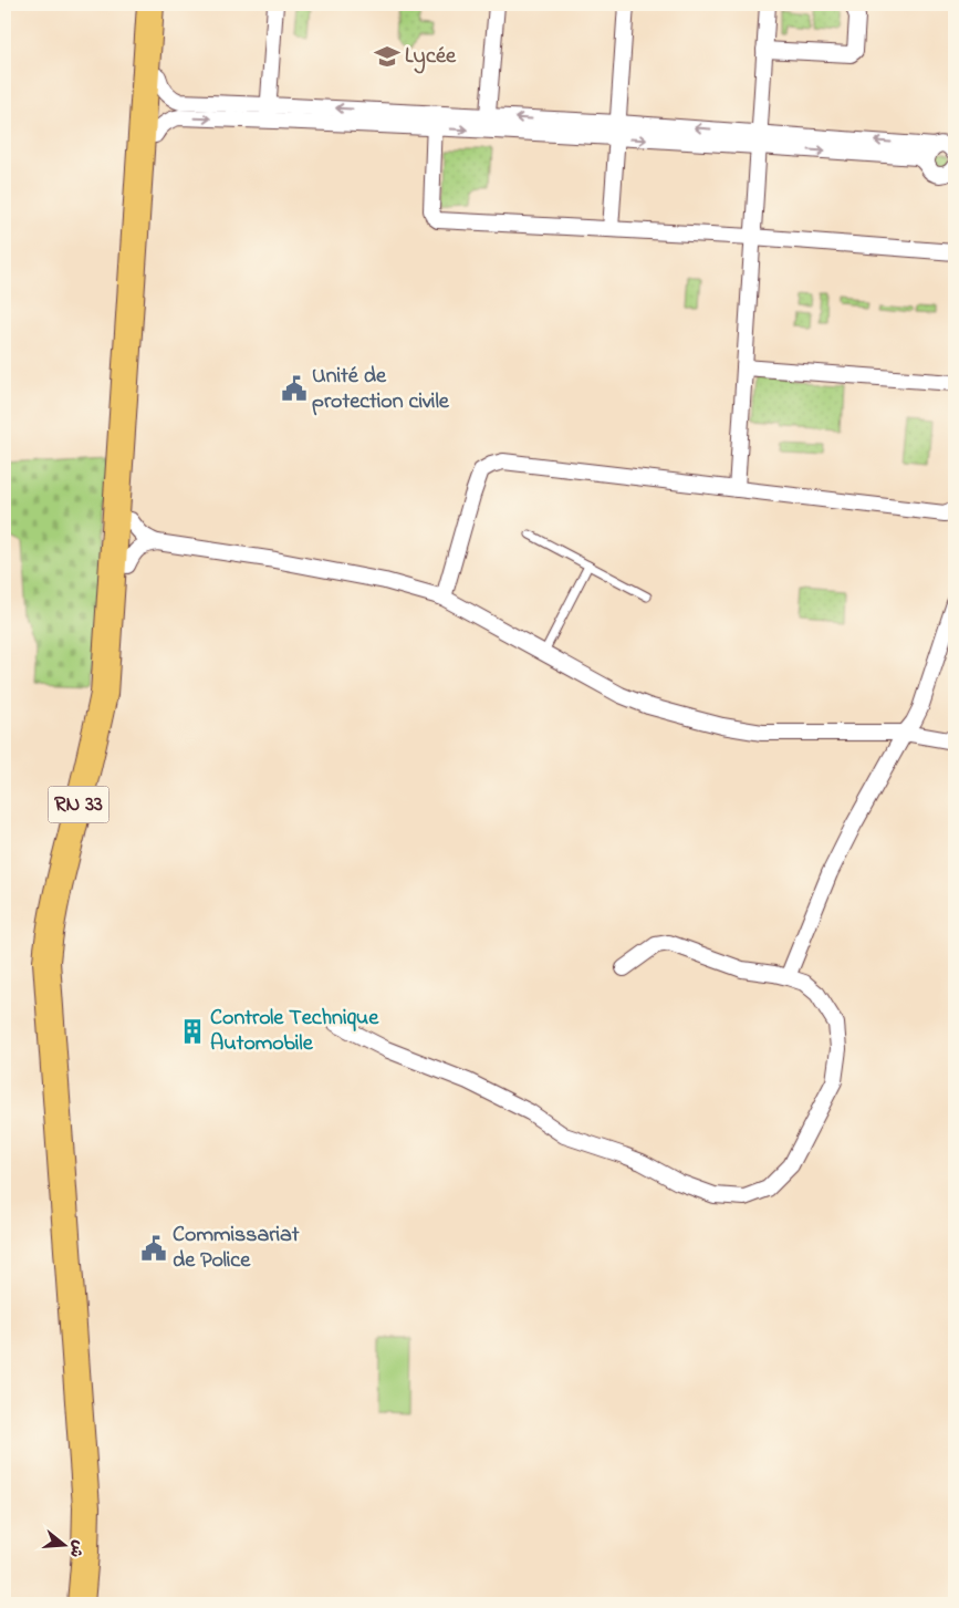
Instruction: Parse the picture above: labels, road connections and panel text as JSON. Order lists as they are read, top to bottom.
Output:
{
  "streets": {
    "highway": ["RN 33"]
  },
  "places": {
    "school or university": ["Lycée"],
    "public building": ["Unité de protection civile", "Commissariat de Police"],
    "building": ["Controle Technique Automobile"]
  },
  "north": "right"
}
